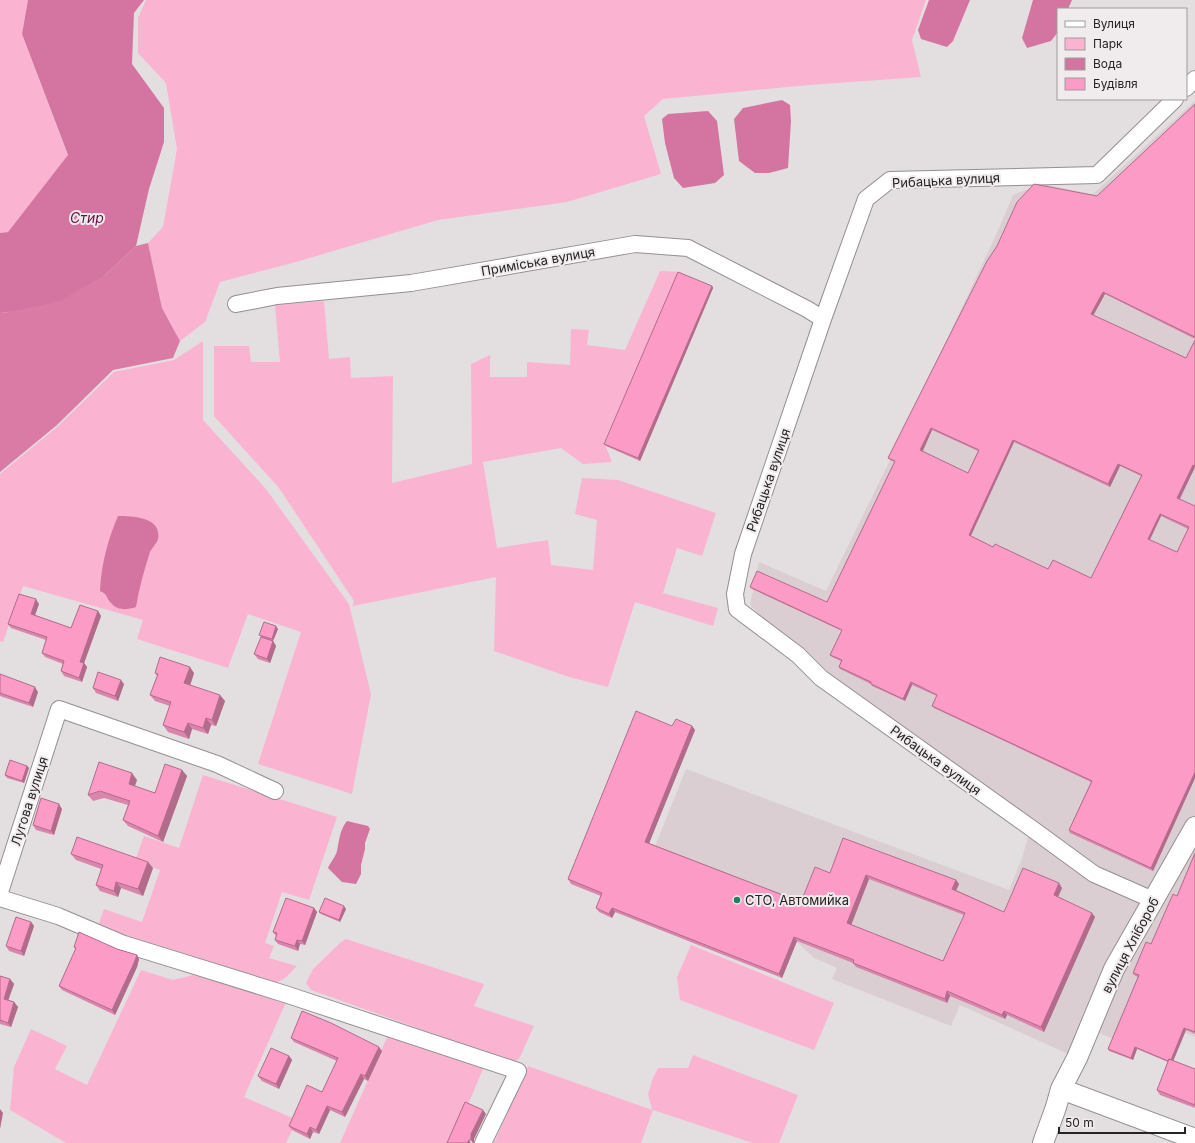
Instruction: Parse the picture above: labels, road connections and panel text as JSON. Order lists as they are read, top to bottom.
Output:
{
  "streets": {
    "street": [
      "Рибацька вулиця",
      "Приміська вулиця",
      "Лугова вулиця",
      "вулиця Хлібороб"
    ]
  },
  "crossings": [
    ["Рибацька вулиця", "Приміська вулиця"],
    ["Рибацька вулиця", "вулиця Хлібороб"]
  ],
  "water": ["Стир"],
  "places": ["СТО, Автомийка"],
  "legend": [
    "Вулиця",
    "Парк",
    "Вода",
    "Будівля"
  ],
  "scale_bar": "50 m"
}
